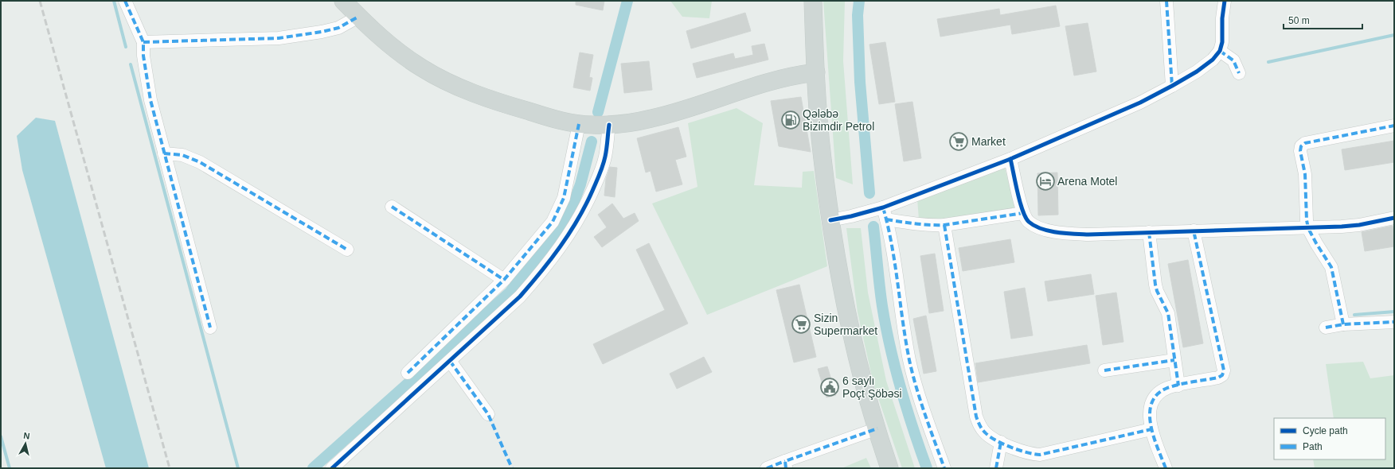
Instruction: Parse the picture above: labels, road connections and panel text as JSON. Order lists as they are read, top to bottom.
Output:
{
  "places": {
    "fuel station": ["Qələbə Bizimdir Petrol"],
    "supermarket": ["Market", "Sizin Supermarket"],
    "hotel": ["Arena Motel"],
    "public building": ["6 saylı Poçt Şöbəsi"]
  },
  "legend": ["Cycle path", "Path"],
  "scale_bar": "50 m",
  "north": "top"
}
